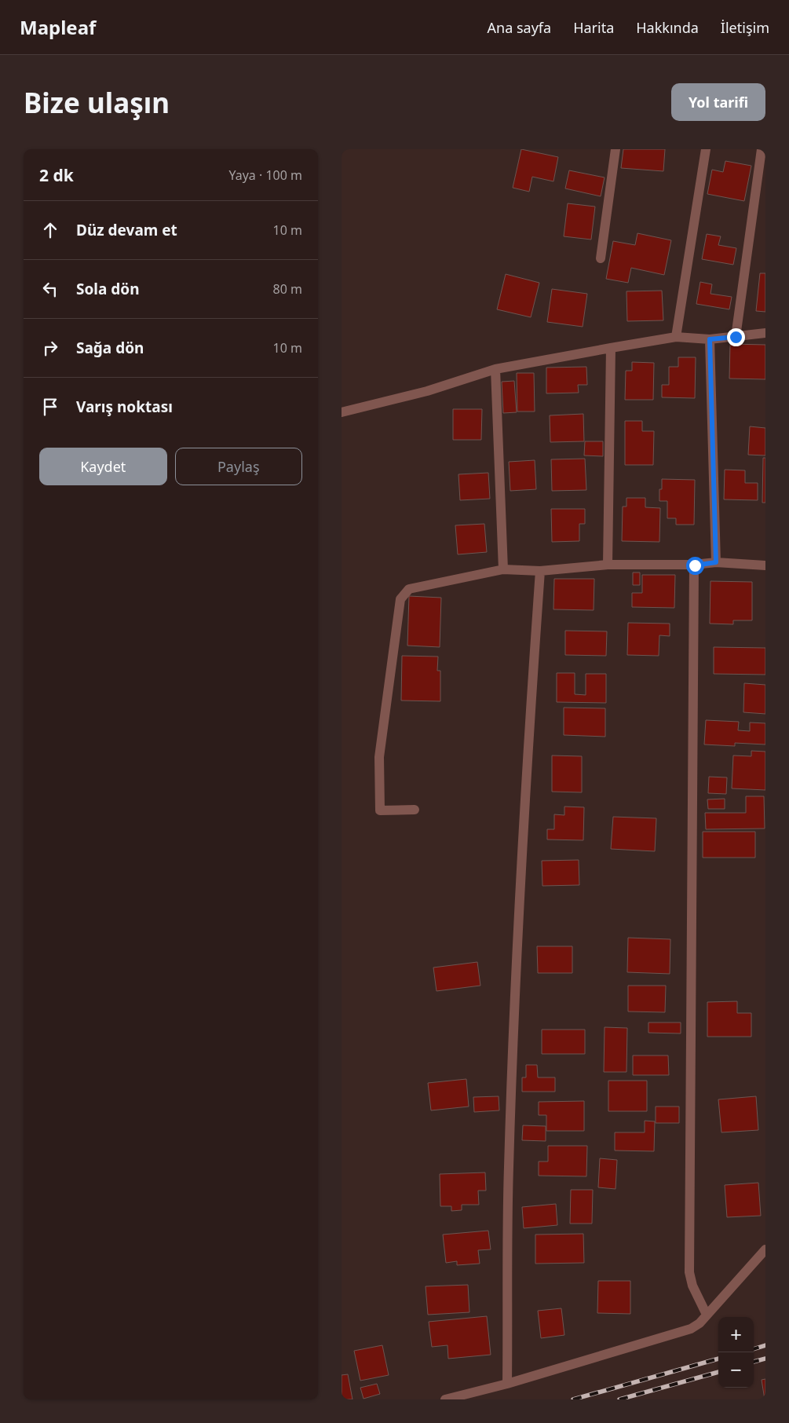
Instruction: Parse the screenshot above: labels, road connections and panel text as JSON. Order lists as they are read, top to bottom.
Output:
{
  "page": {
    "header": "Mapleaf",
    "nav": [
      "Ana sayfa",
      "Harita",
      "Hakkında",
      "İletişim"
    ],
    "buttons": [
      "Yol tarifi",
      ["Kaydet", "Paylaş"]
    ],
    "title": "Bize ulaşın",
    "heading": ["2 dk", "Yaya · 100 m"],
    "list": [
      ["Düz devam et", "10 m"],
      ["Sola dön", "80 m"],
      ["Sağa dön", "10 m"],
      "Varış noktası"
    ],
    "map_buttons": ["+", "−"]
  }
}
